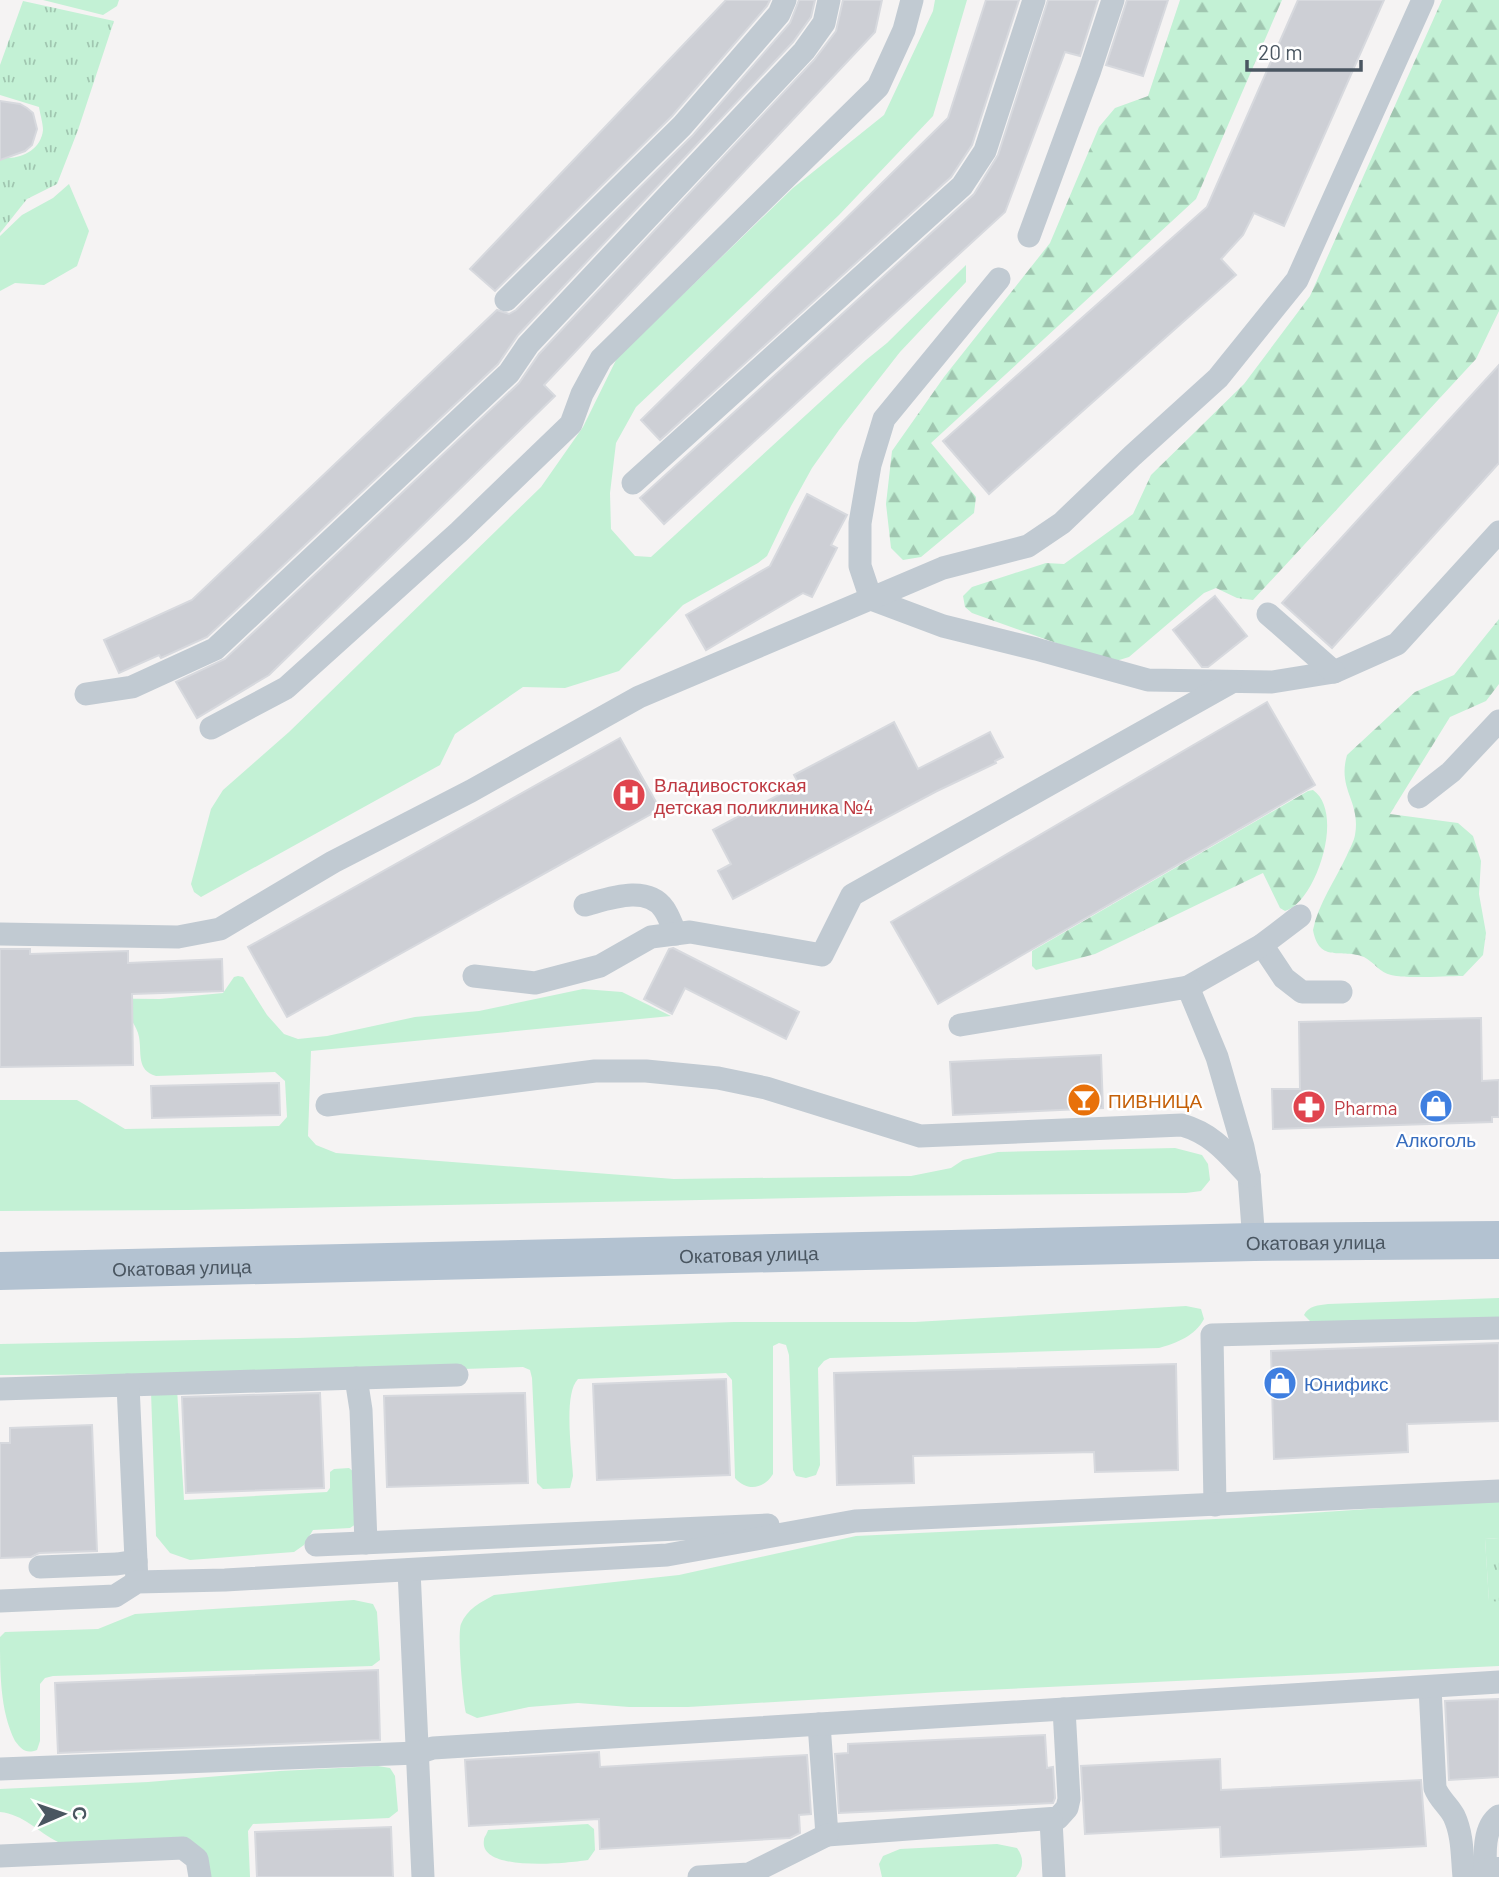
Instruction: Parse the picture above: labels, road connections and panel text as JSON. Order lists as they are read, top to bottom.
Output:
{
  "streets": {
    "main road": ["Окатовая улица"]
  },
  "places": {
    "hospital": ["Владивостокская детская поликлиника №4"],
    "bar": ["ПИВНИЦА"],
    "shop": ["Алкоголь", "Юнификс"],
    "pharmacy": ["Pharma"]
  },
  "scale_bar": "20 m",
  "north": "right"
}
